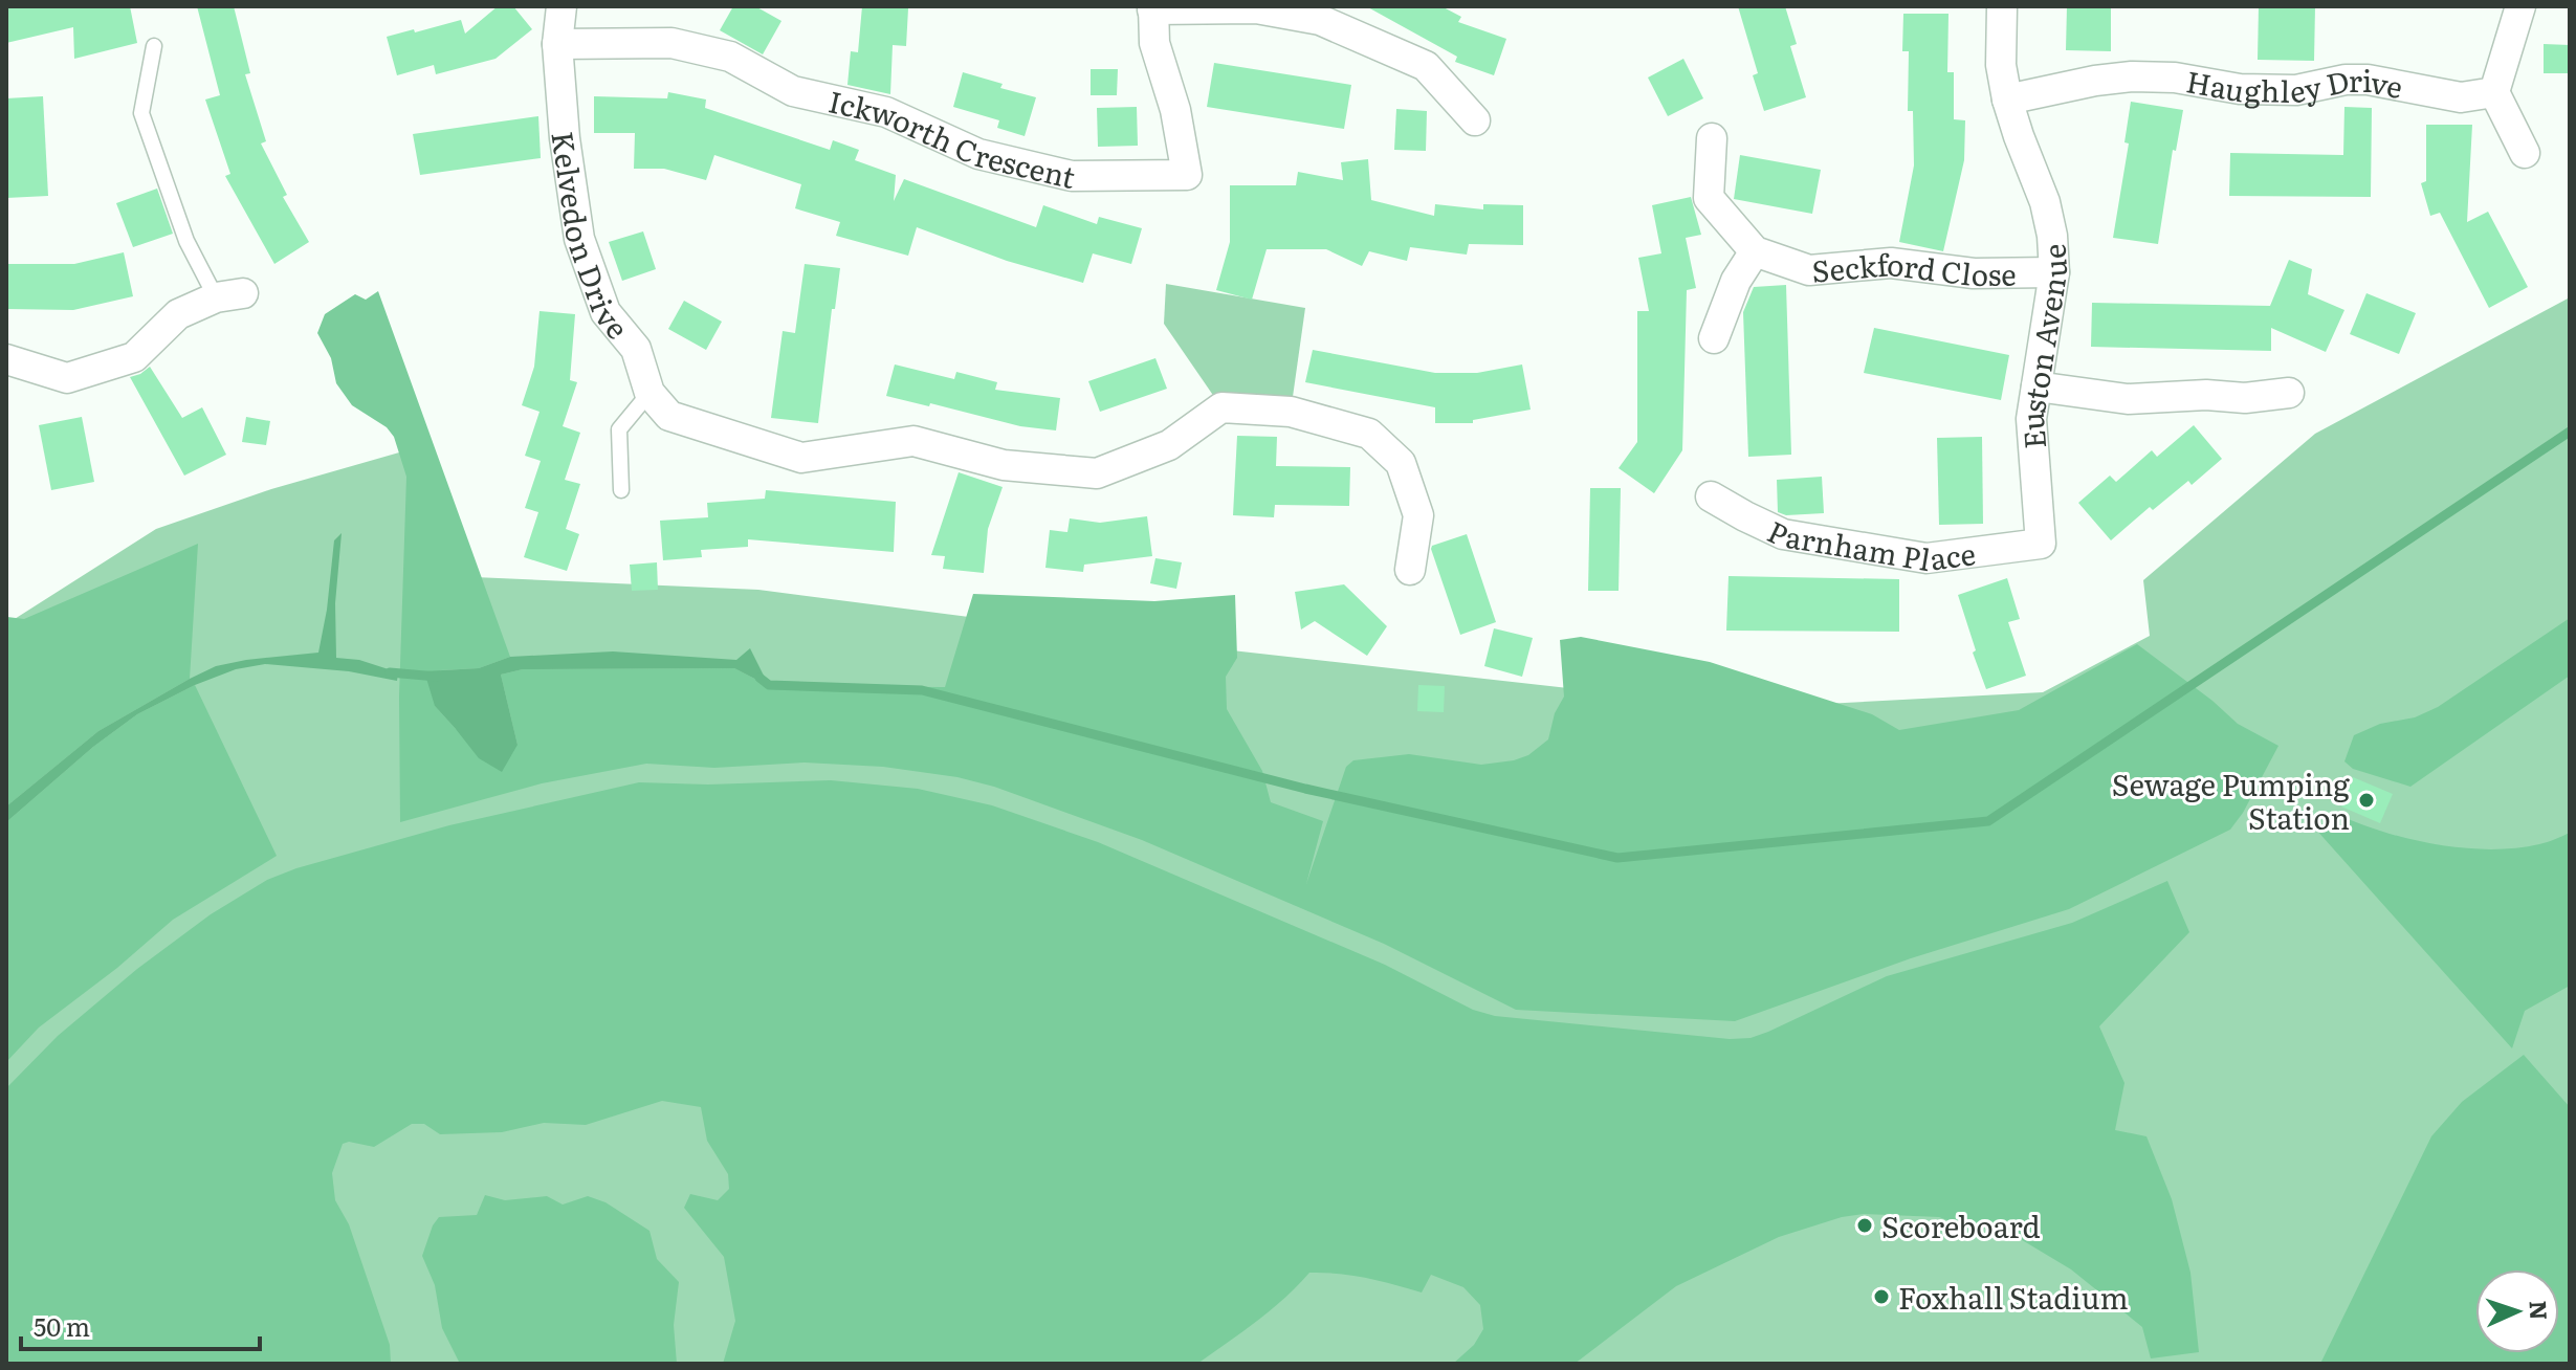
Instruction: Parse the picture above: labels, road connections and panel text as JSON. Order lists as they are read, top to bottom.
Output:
{
  "streets": {
    "street": [
      "Haughley Drive",
      "Ickworth Crescent",
      "Kelvedon Drive",
      "Seckford Close",
      "Euston Avenue",
      "Parnham Place"
    ]
  },
  "crossings": [
    ["Haughley Drive", "Euston Avenue"],
    ["Ickworth Crescent", "Kelvedon Drive"],
    ["Seckford Close", "Euston Avenue"],
    ["Euston Avenue", "Parnham Place"]
  ],
  "places": ["Sewage Pumping Station", "Scoreboard", "Foxhall Stadium"],
  "scale_bar": "50 m",
  "north": "right"
}
